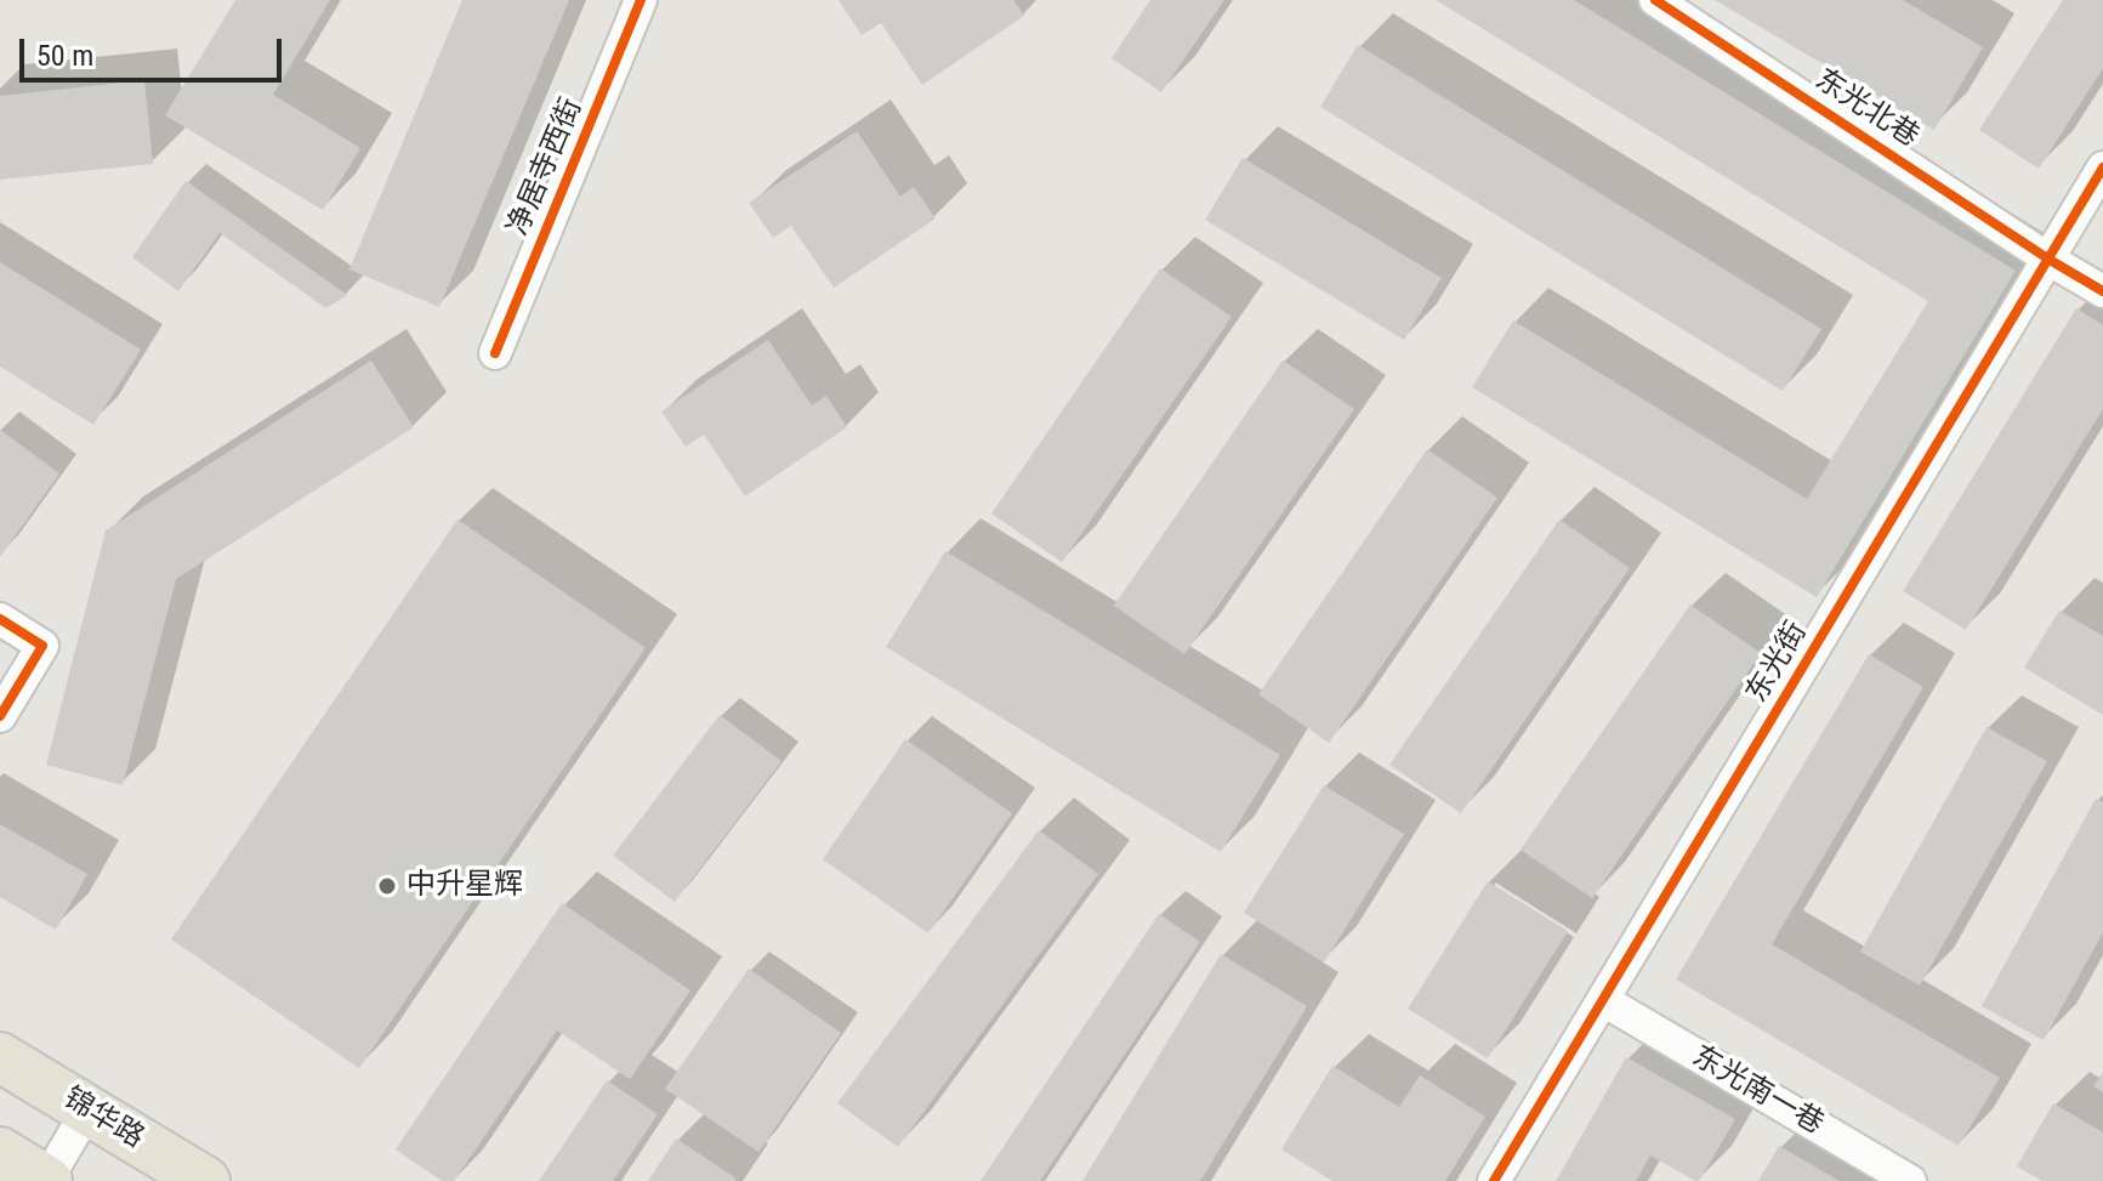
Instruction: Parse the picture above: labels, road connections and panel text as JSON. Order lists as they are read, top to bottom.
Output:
{
  "streets": {
    "main road": ["锦华路"],
    "street": [
      "东光北巷",
      "净居寺西街",
      "东光街",
      "东光南一巷"
    ]
  },
  "crossings": [
    ["东光北巷", "东光街"],
    ["东光街", "东光南一巷"]
  ],
  "places": ["中升星辉"],
  "scale_bar": "50 m"
}
